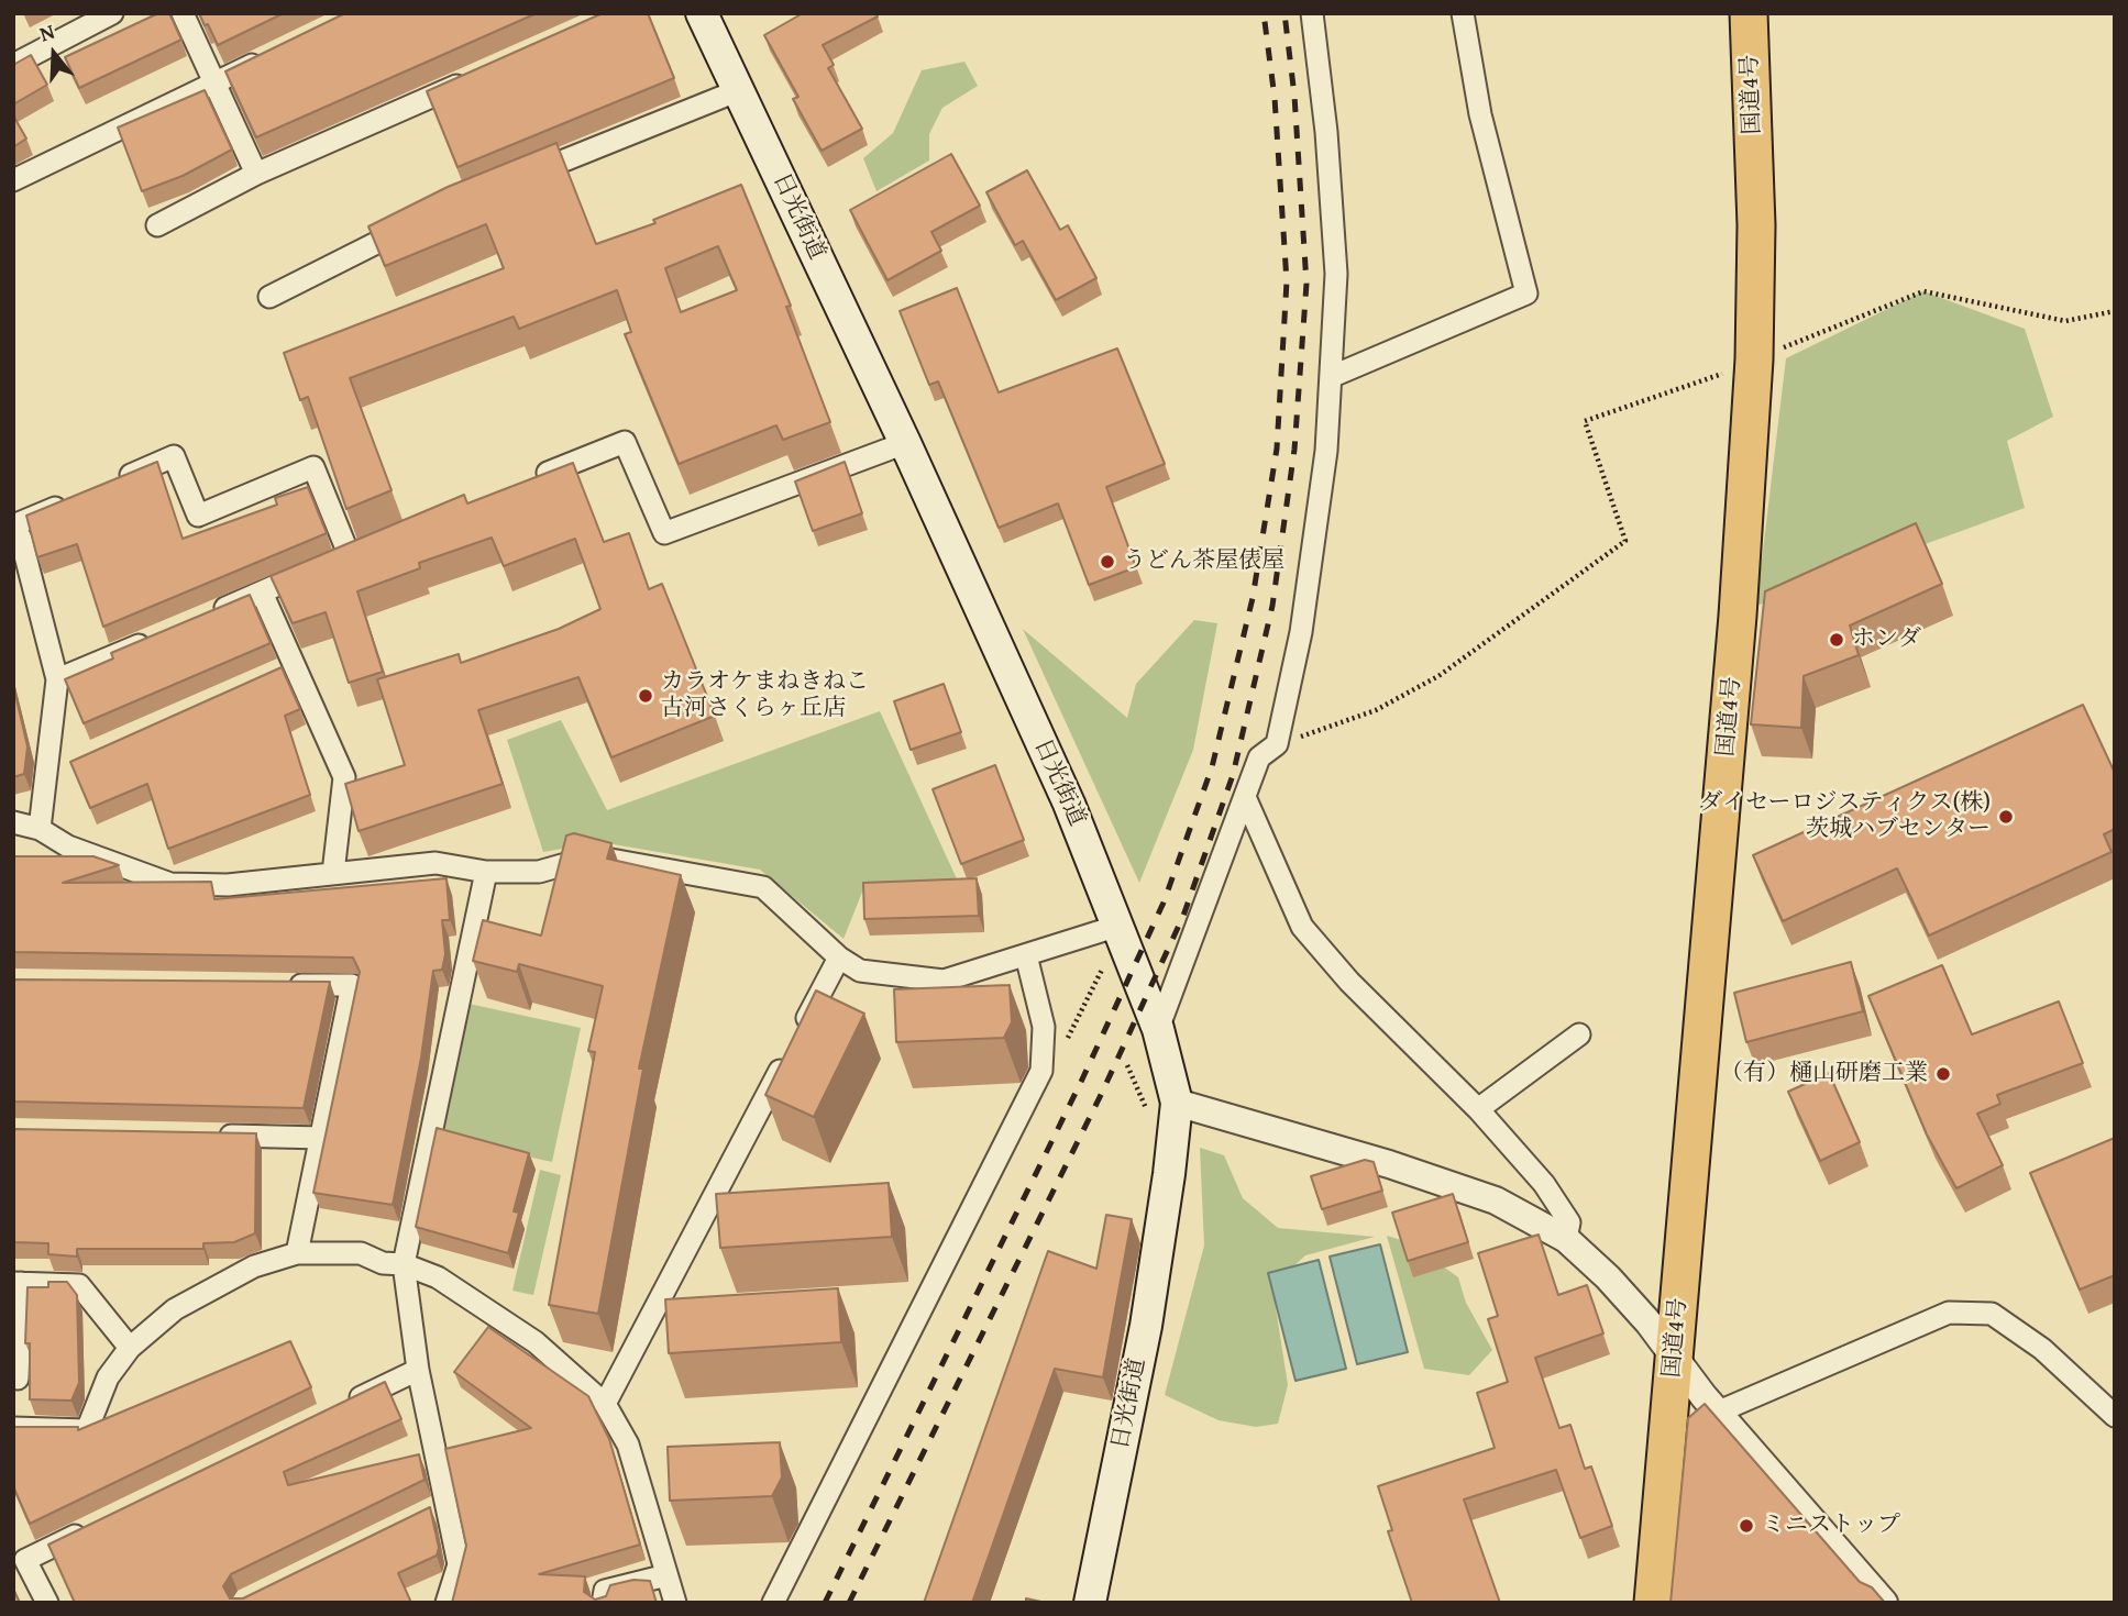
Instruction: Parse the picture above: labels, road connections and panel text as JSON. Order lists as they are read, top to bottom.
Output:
{
  "streets": {
    "highway": ["国道4号"],
    "main road": ["日光街道"]
  },
  "places": [
    "うどん茶屋俵屋",
    "ホンダ",
    "カラオケまねきねこ 古河さくらヶ丘店",
    "ダイセーロジスティクス(株) 茨城ハブセンター",
    "（有）樋山研磨工業",
    "ミニストップ"
  ],
  "north": "top"
}
